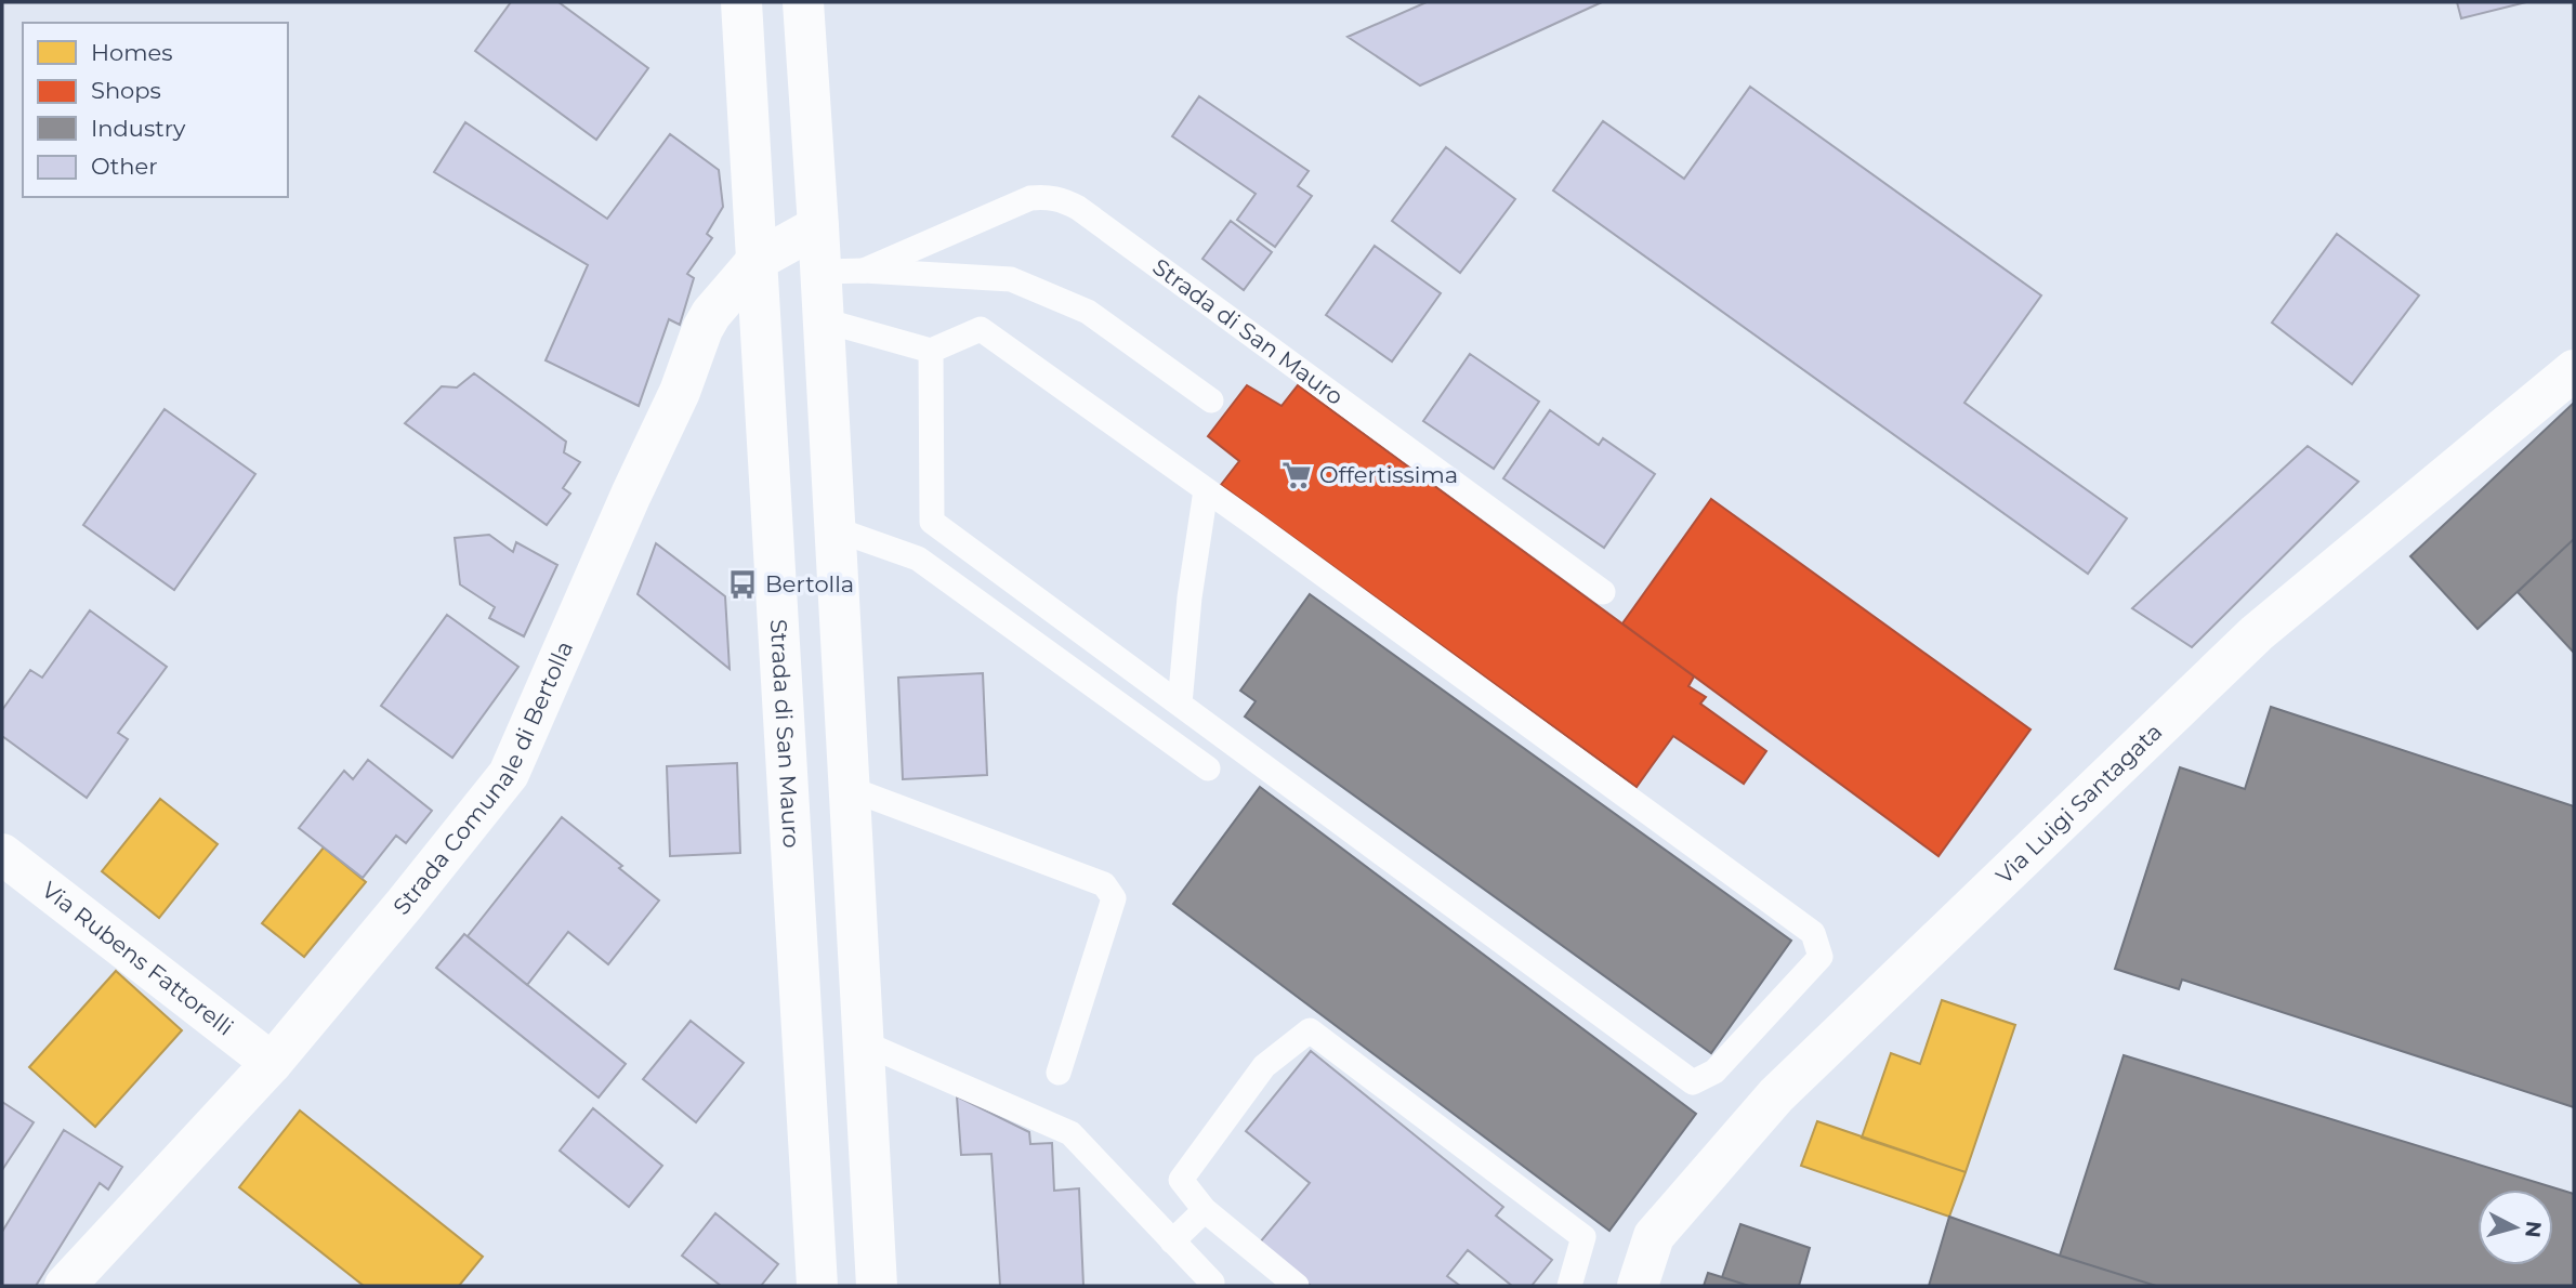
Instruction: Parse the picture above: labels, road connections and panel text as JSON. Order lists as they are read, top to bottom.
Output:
{
  "streets": {
    "street": [
      "Strada di San Mauro",
      "Strada Comunale di Bertolla",
      "Via Luigi Santagata",
      "Via Rubens Fattorelli"
    ]
  },
  "crossings": [
    ["Strada di San Mauro", "Strada Comunale di Bertolla"],
    ["Strada Comunale di Bertolla", "Via Rubens Fattorelli"]
  ],
  "places": {
    "supermarket": ["Offertissima"],
    "bus stop": ["Bertolla"]
  },
  "legend": [
    "Homes",
    "Shops",
    "Industry",
    "Other"
  ],
  "north": "right"
}
